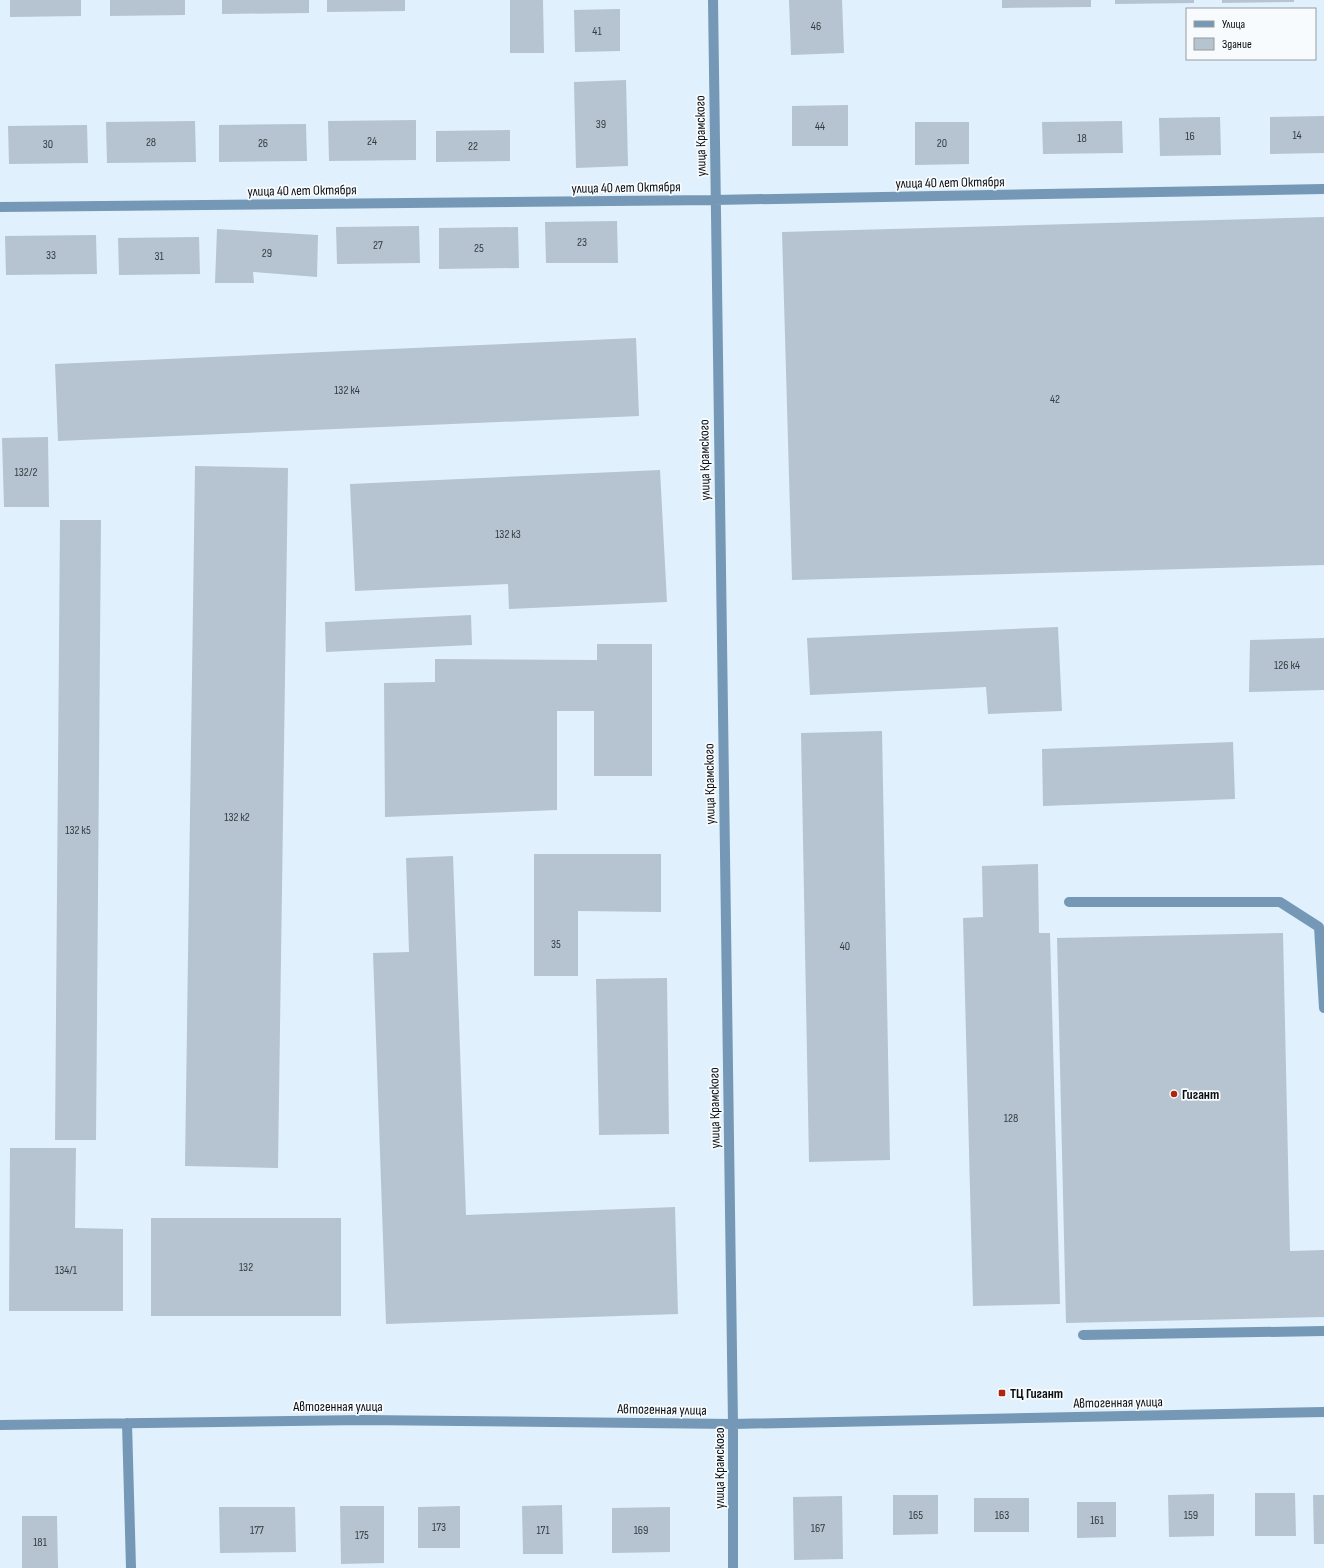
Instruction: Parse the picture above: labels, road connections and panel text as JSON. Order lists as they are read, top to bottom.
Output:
{
  "streets": {
    "street": ["улица Крамского", "улица 40 лет Октября", "Автогенная улица"]
  },
  "crossings": [
    ["улица Крамского", "улица 40 лет Октября"],
    ["улица Крамского", "Автогенная улица"]
  ],
  "places": {
    "other": ["Гигант"],
    "transit": ["ТЦ Гигант"]
  },
  "house_numbers": [
    "46",
    "41",
    "39",
    "44",
    "14",
    "16",
    "18",
    "24",
    "28",
    "26",
    "20",
    "30",
    "22",
    "23",
    "27",
    "25",
    "29",
    "33",
    "31",
    "132 к4",
    "42",
    "132/2",
    "132 к3",
    "126 к4",
    "132 к2",
    "132 к5",
    "35",
    "40",
    "128",
    "132",
    "134/1",
    "165",
    "163",
    "159",
    "161",
    "173",
    "167",
    "177",
    "171",
    "169",
    "175",
    "181"
  ],
  "legend": ["Улица", "Здание"]
}
